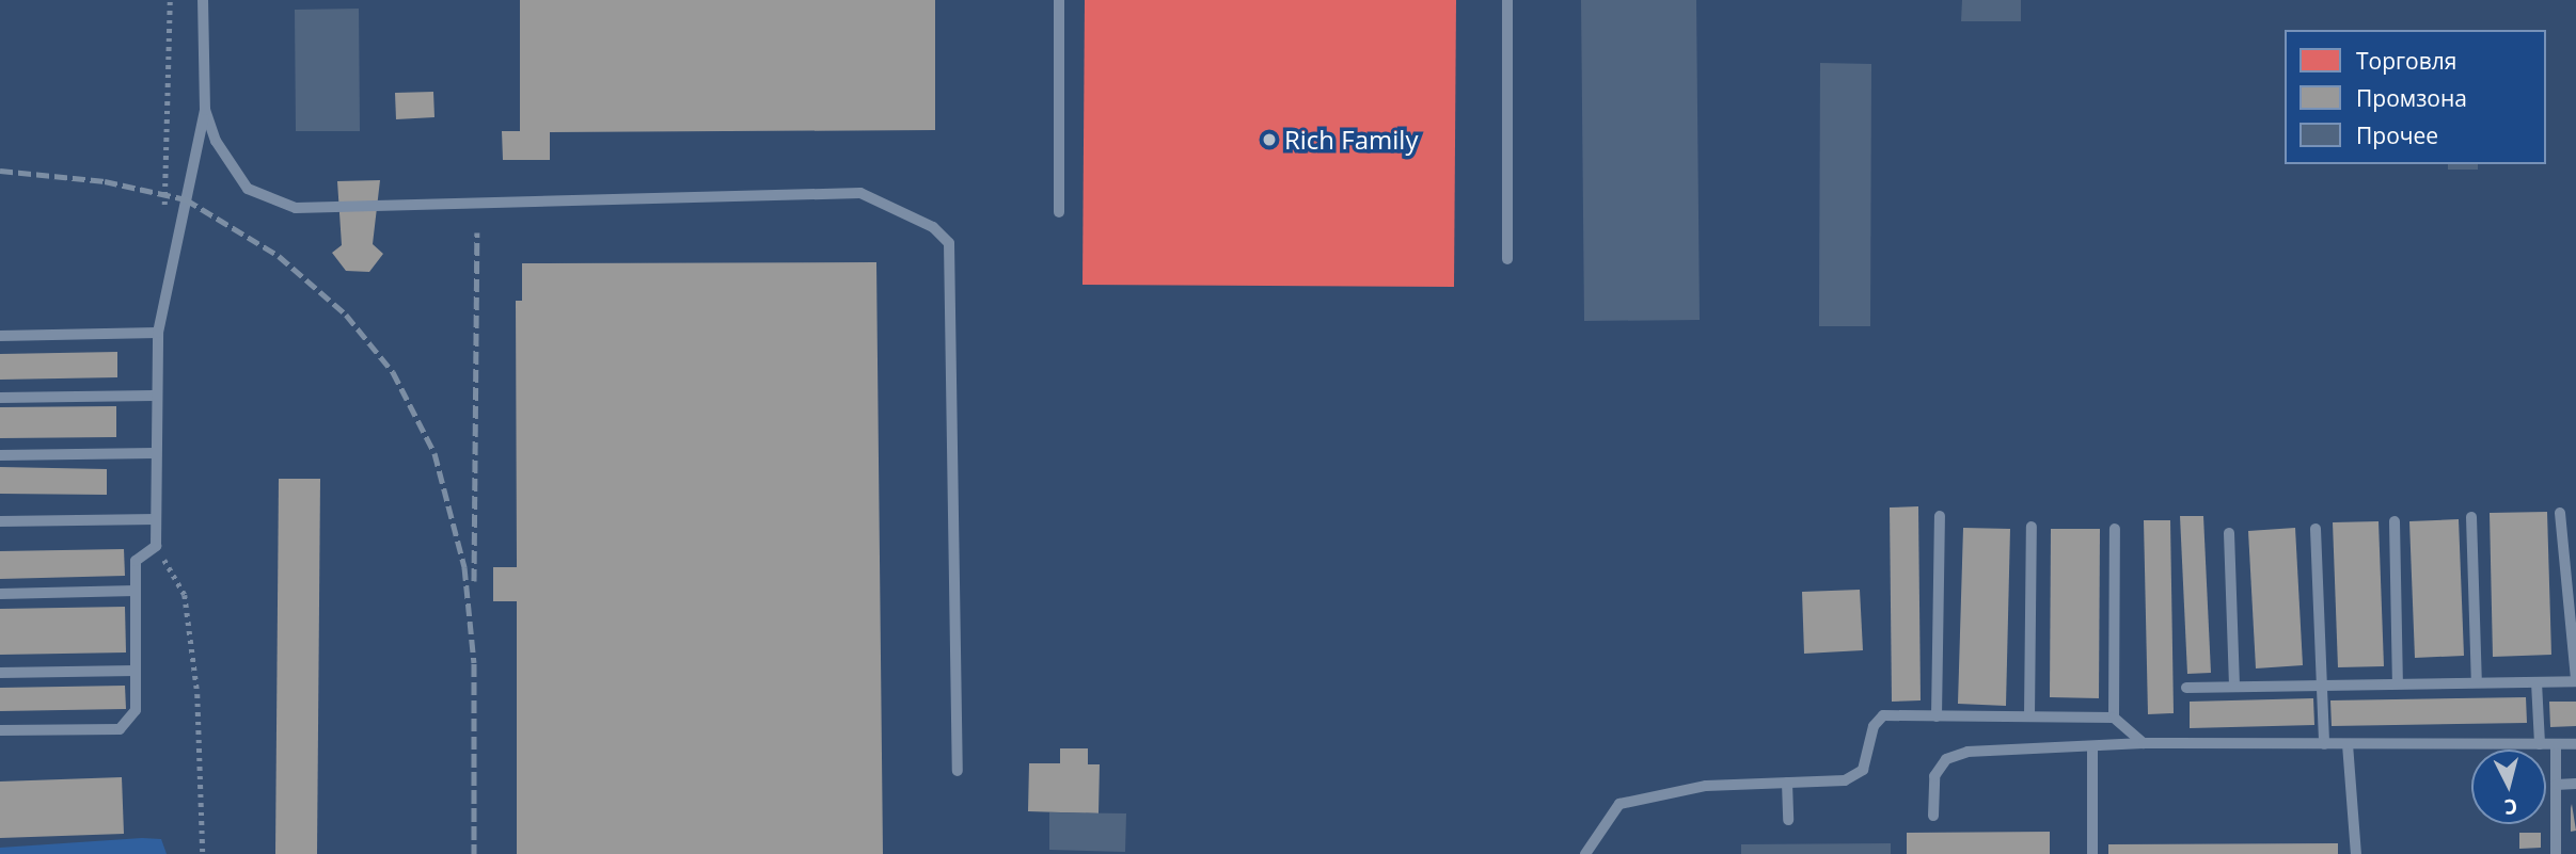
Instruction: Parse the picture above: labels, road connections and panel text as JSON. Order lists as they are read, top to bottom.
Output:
{
  "places": ["Rich Family"],
  "legend": ["Торговля", "Промзона", "Прочее"],
  "north": "bottom"
}
